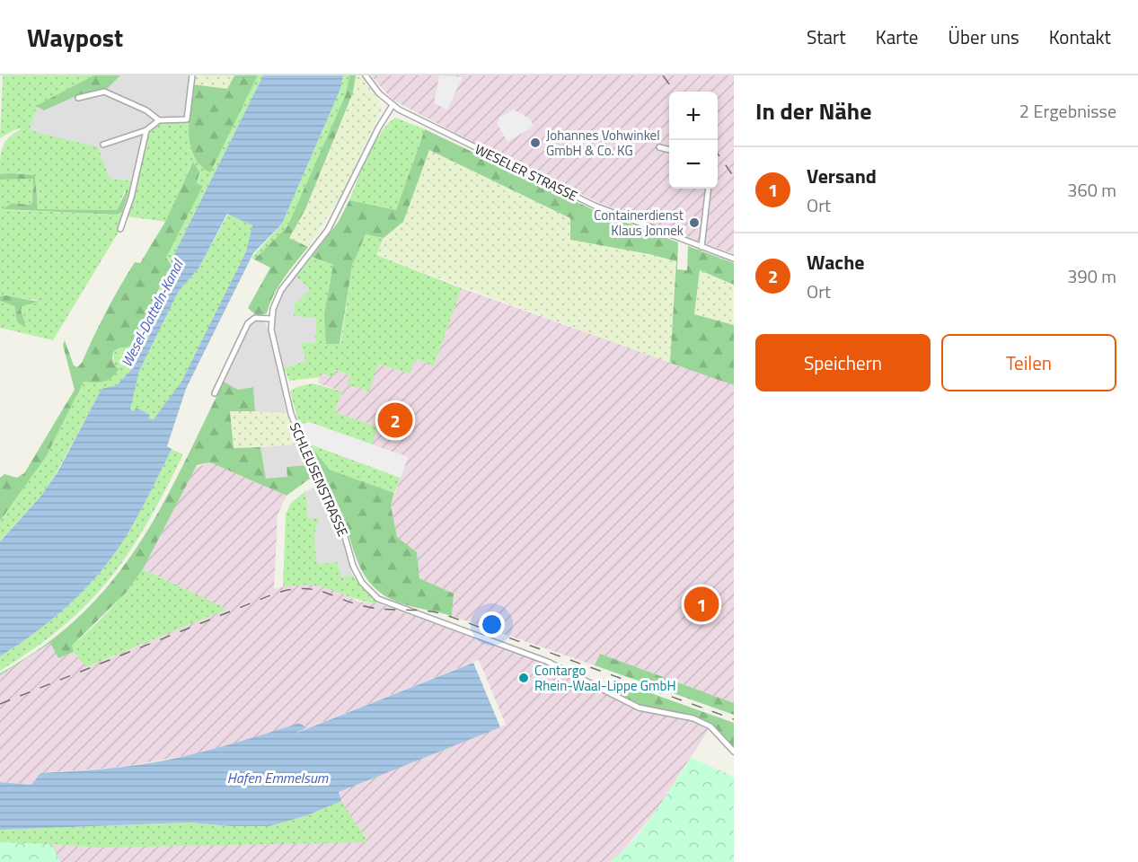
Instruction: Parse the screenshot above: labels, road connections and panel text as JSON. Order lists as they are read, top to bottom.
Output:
{
  "streets": {
    "street": ["WESELER STRASSE", "SCHLEUSENSTRASSE"]
  },
  "crossings": [
    ["WESELER STRASSE", "SCHLEUSENSTRASSE"]
  ],
  "water": ["Wesel-Datteln-Kanal", "Hafen Emmelsum"],
  "places": ["Johannes Vohwinkel GmbH & Co. KG", "Containerdienst Klaus Jonnek", "Contargo Rhein-Waal-Lippe GmbH"],
  "page": {
    "header": "Waypost",
    "nav": [
      "Start",
      "Karte",
      "Über uns",
      "Kontakt"
    ],
    "heading": ["In der Nähe", "2 Ergebnisse"],
    "map_buttons": ["+", "−"],
    "list": [
      {
        "mark": "1",
        "name": "Versand",
        "note": "Ort",
        "value": "360 m"
      },
      {
        "mark": "2",
        "name": "Wache",
        "note": "Ort",
        "value": "390 m"
      }
    ],
    "buttons": ["Speichern", "Teilen"],
    "pins": ["2", "1"]
  }
}
